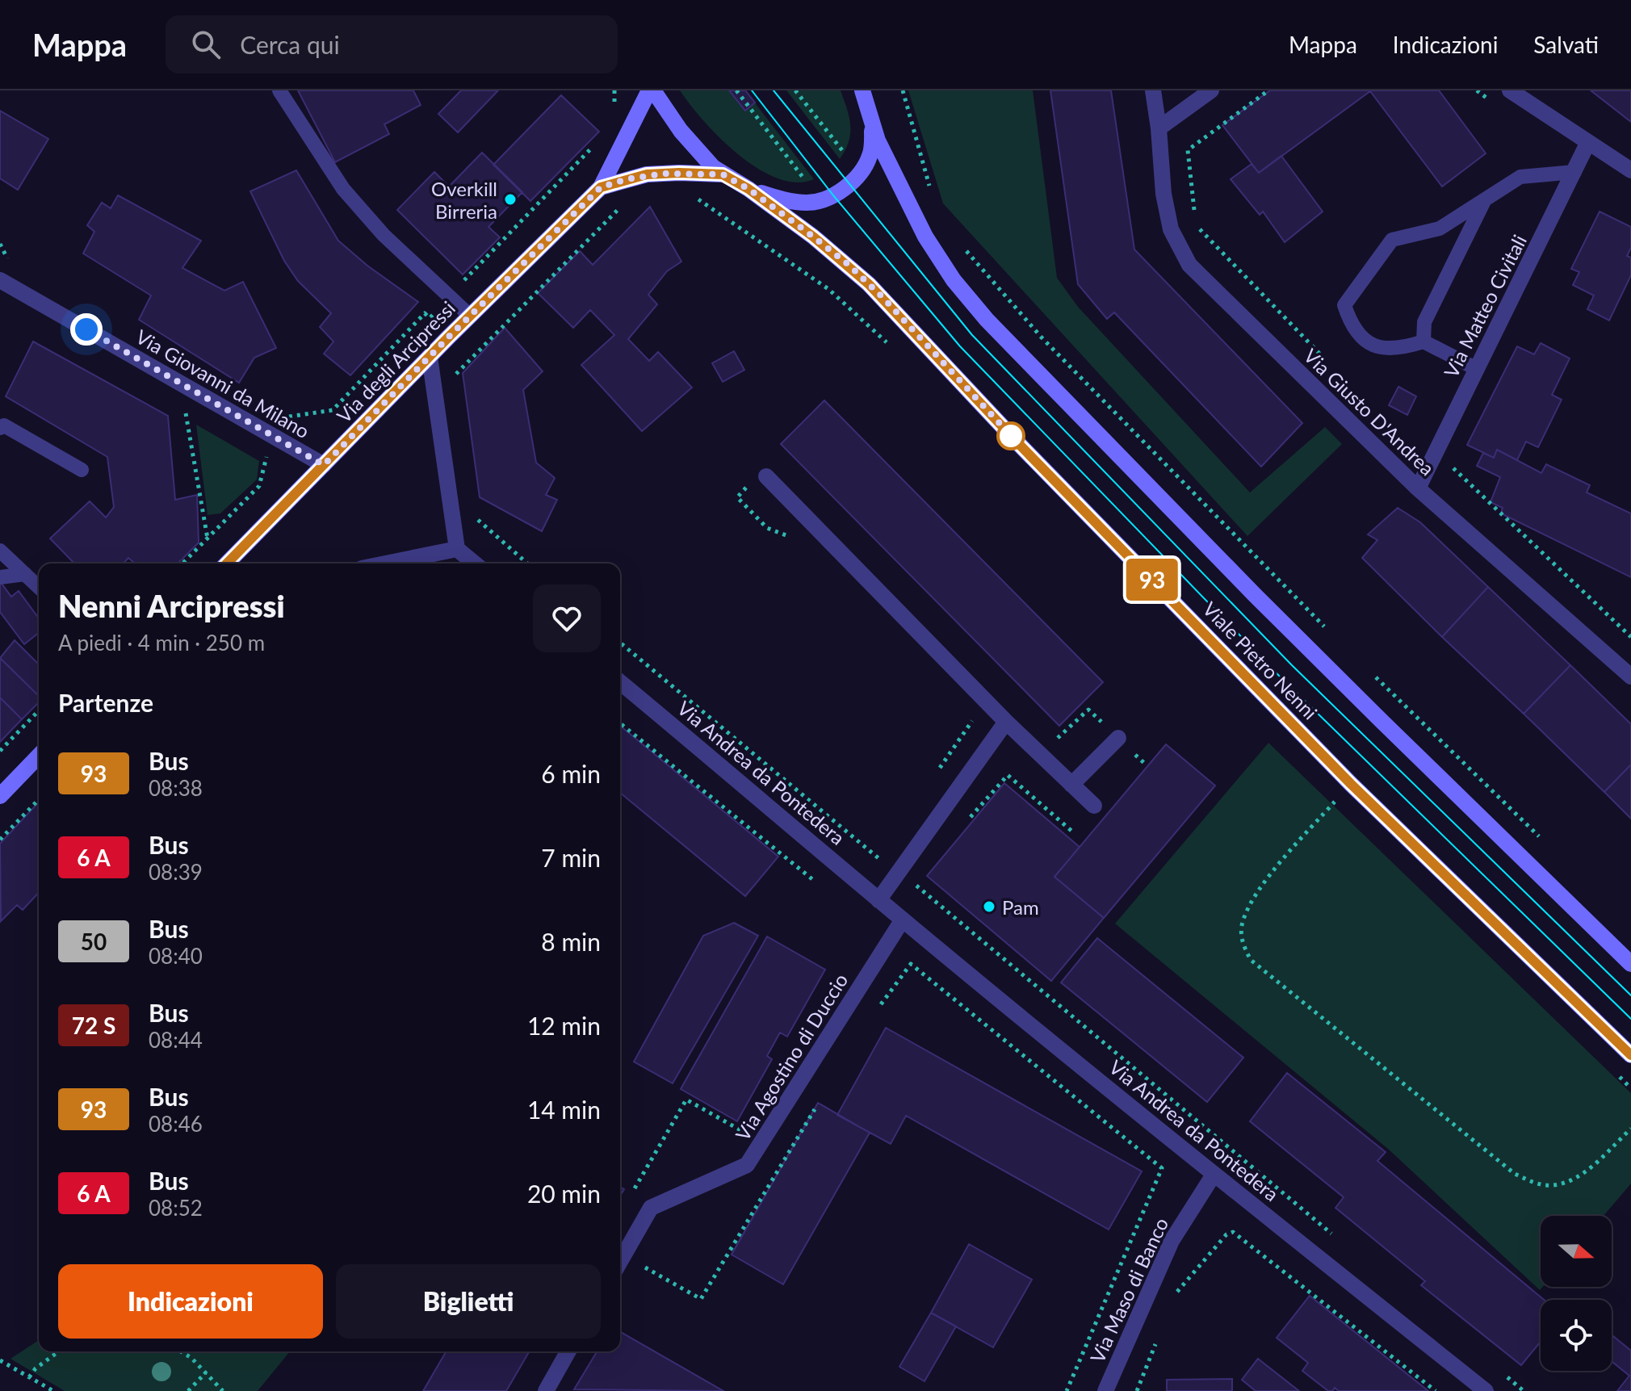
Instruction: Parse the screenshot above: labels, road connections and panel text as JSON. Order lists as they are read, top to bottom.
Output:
{
  "streets": {
    "main road": ["Via degli Arcipressi", "Viale Pietro Nenni"],
    "street": [
      "Via Matteo Civitali",
      "Via Giovanni da Milano",
      "Via Giusto D'Andrea",
      "Via Andrea da Pontedera",
      "Via Agostino di Duccio",
      "Via Maso di Banco"
    ]
  },
  "crossings": [
    ["Via Matteo Civitali", "Via Giusto D'Andrea"],
    ["Via degli Arcipressi", "Via Giovanni da Milano"],
    ["Via degli Arcipressi", "Viale Pietro Nenni"],
    ["Via Andrea da Pontedera", "Via Agostino di Duccio"],
    ["Via Andrea da Pontedera", "Via Maso di Banco"]
  ],
  "places": ["Overkill Birreria", "Pam"],
  "lines": ["bus line 93"],
  "north": "right",
  "page": {
    "header": "Mappa",
    "search": "Cerca qui",
    "nav": ["Mappa", "Indicazioni", "Salvati"],
    "on_map": "93",
    "heading": [
      ["Nenni Arcipressi", "A piedi · 4 min · 250 m"],
      "Partenze"
    ],
    "list": [
      {
        "mark": "93",
        "name": "Bus",
        "note": "08:38",
        "value": "6 min"
      },
      {
        "mark": "6 A",
        "name": "Bus",
        "note": "08:39",
        "value": "7 min"
      },
      {
        "mark": "50",
        "name": "Bus",
        "note": "08:40",
        "value": "8 min"
      },
      {
        "mark": "72 S",
        "name": "Bus",
        "note": "08:44",
        "value": "12 min"
      },
      {
        "mark": "93",
        "name": "Bus",
        "note": "08:46",
        "value": "14 min"
      },
      {
        "mark": "6 A",
        "name": "Bus",
        "note": "08:52",
        "value": "20 min"
      }
    ],
    "buttons": ["Indicazioni", "Biglietti"]
  }
}
